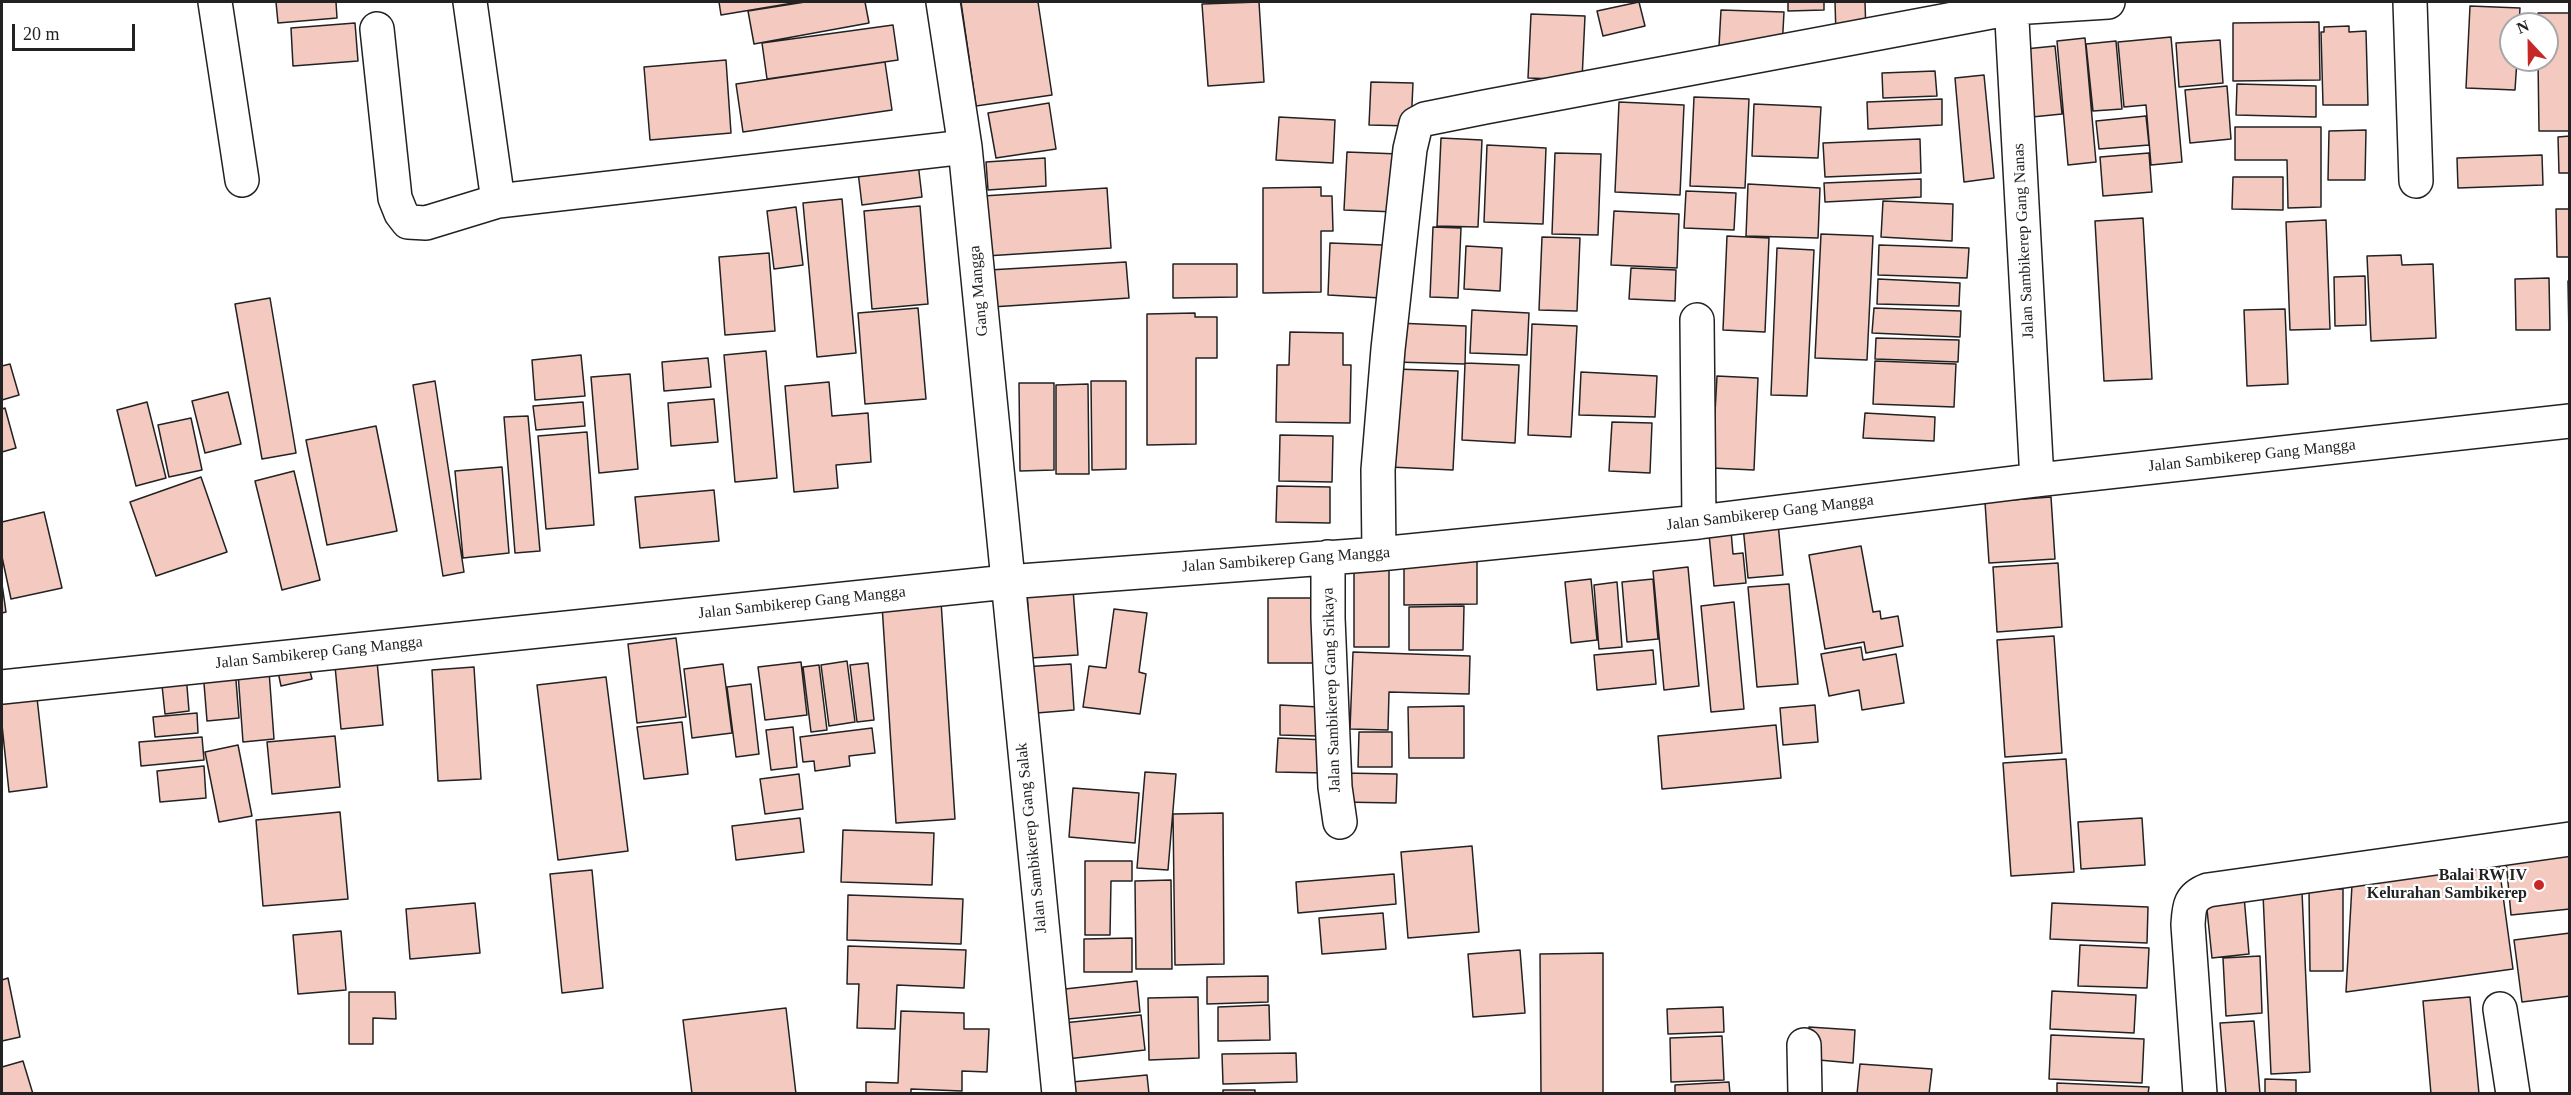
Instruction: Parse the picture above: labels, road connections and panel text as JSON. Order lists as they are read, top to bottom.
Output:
{
  "streets": {
    "street": [
      "Jalan Sambikerep Gang Nanas",
      "Gang Mangga",
      "Jalan Sambikerep Gang Mangga",
      "Jalan Sambikerep Gang Srikaya",
      "Jalan Sambikerep Gang Salak"
    ]
  },
  "crossings": [
    ["Jalan Sambikerep Gang Nanas", "Jalan Sambikerep Gang Mangga"],
    ["Gang Mangga", "Jalan Sambikerep Gang Mangga"],
    ["Gang Mangga", "Jalan Sambikerep Gang Salak"],
    ["Jalan Sambikerep Gang Mangga", "Jalan Sambikerep Gang Srikaya"],
    ["Jalan Sambikerep Gang Mangga", "Jalan Sambikerep Gang Salak"]
  ],
  "places": ["Balai RW IV Kelurahan Sambikerep"],
  "scale_bar": "20 m",
  "north": "top"
}
